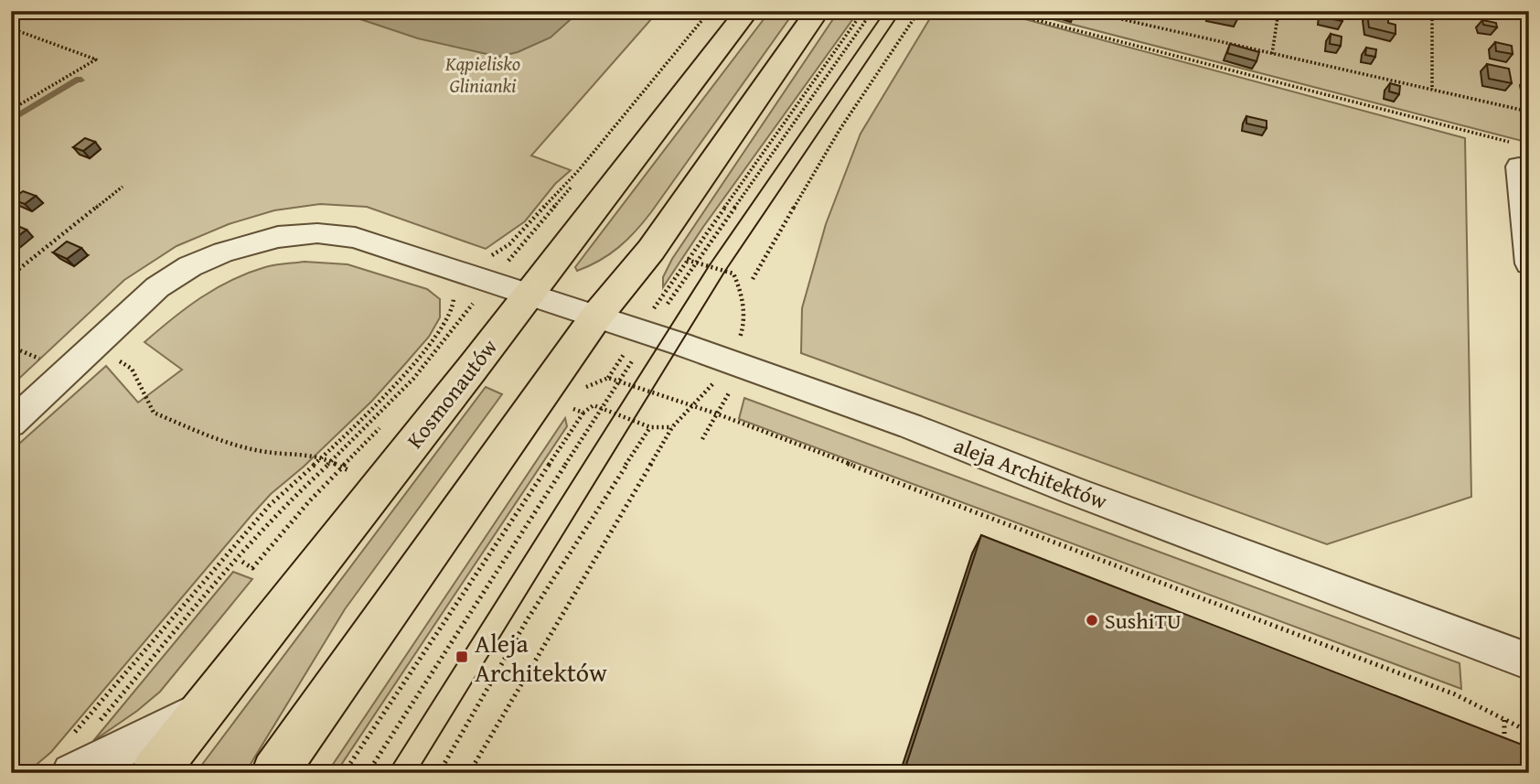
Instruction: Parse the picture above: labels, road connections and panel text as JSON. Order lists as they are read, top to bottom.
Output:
{
  "streets": {
    "main road": ["Kosmonautów"],
    "street": ["aleja Architektów"]
  },
  "crossings": [
    ["Kosmonautów", "aleja Architektów"]
  ],
  "parks": ["Kąpielisko Glinianki"],
  "places": {
    "other": ["SushiTU"],
    "transit": ["Aleja Architektów"]
  }
}
